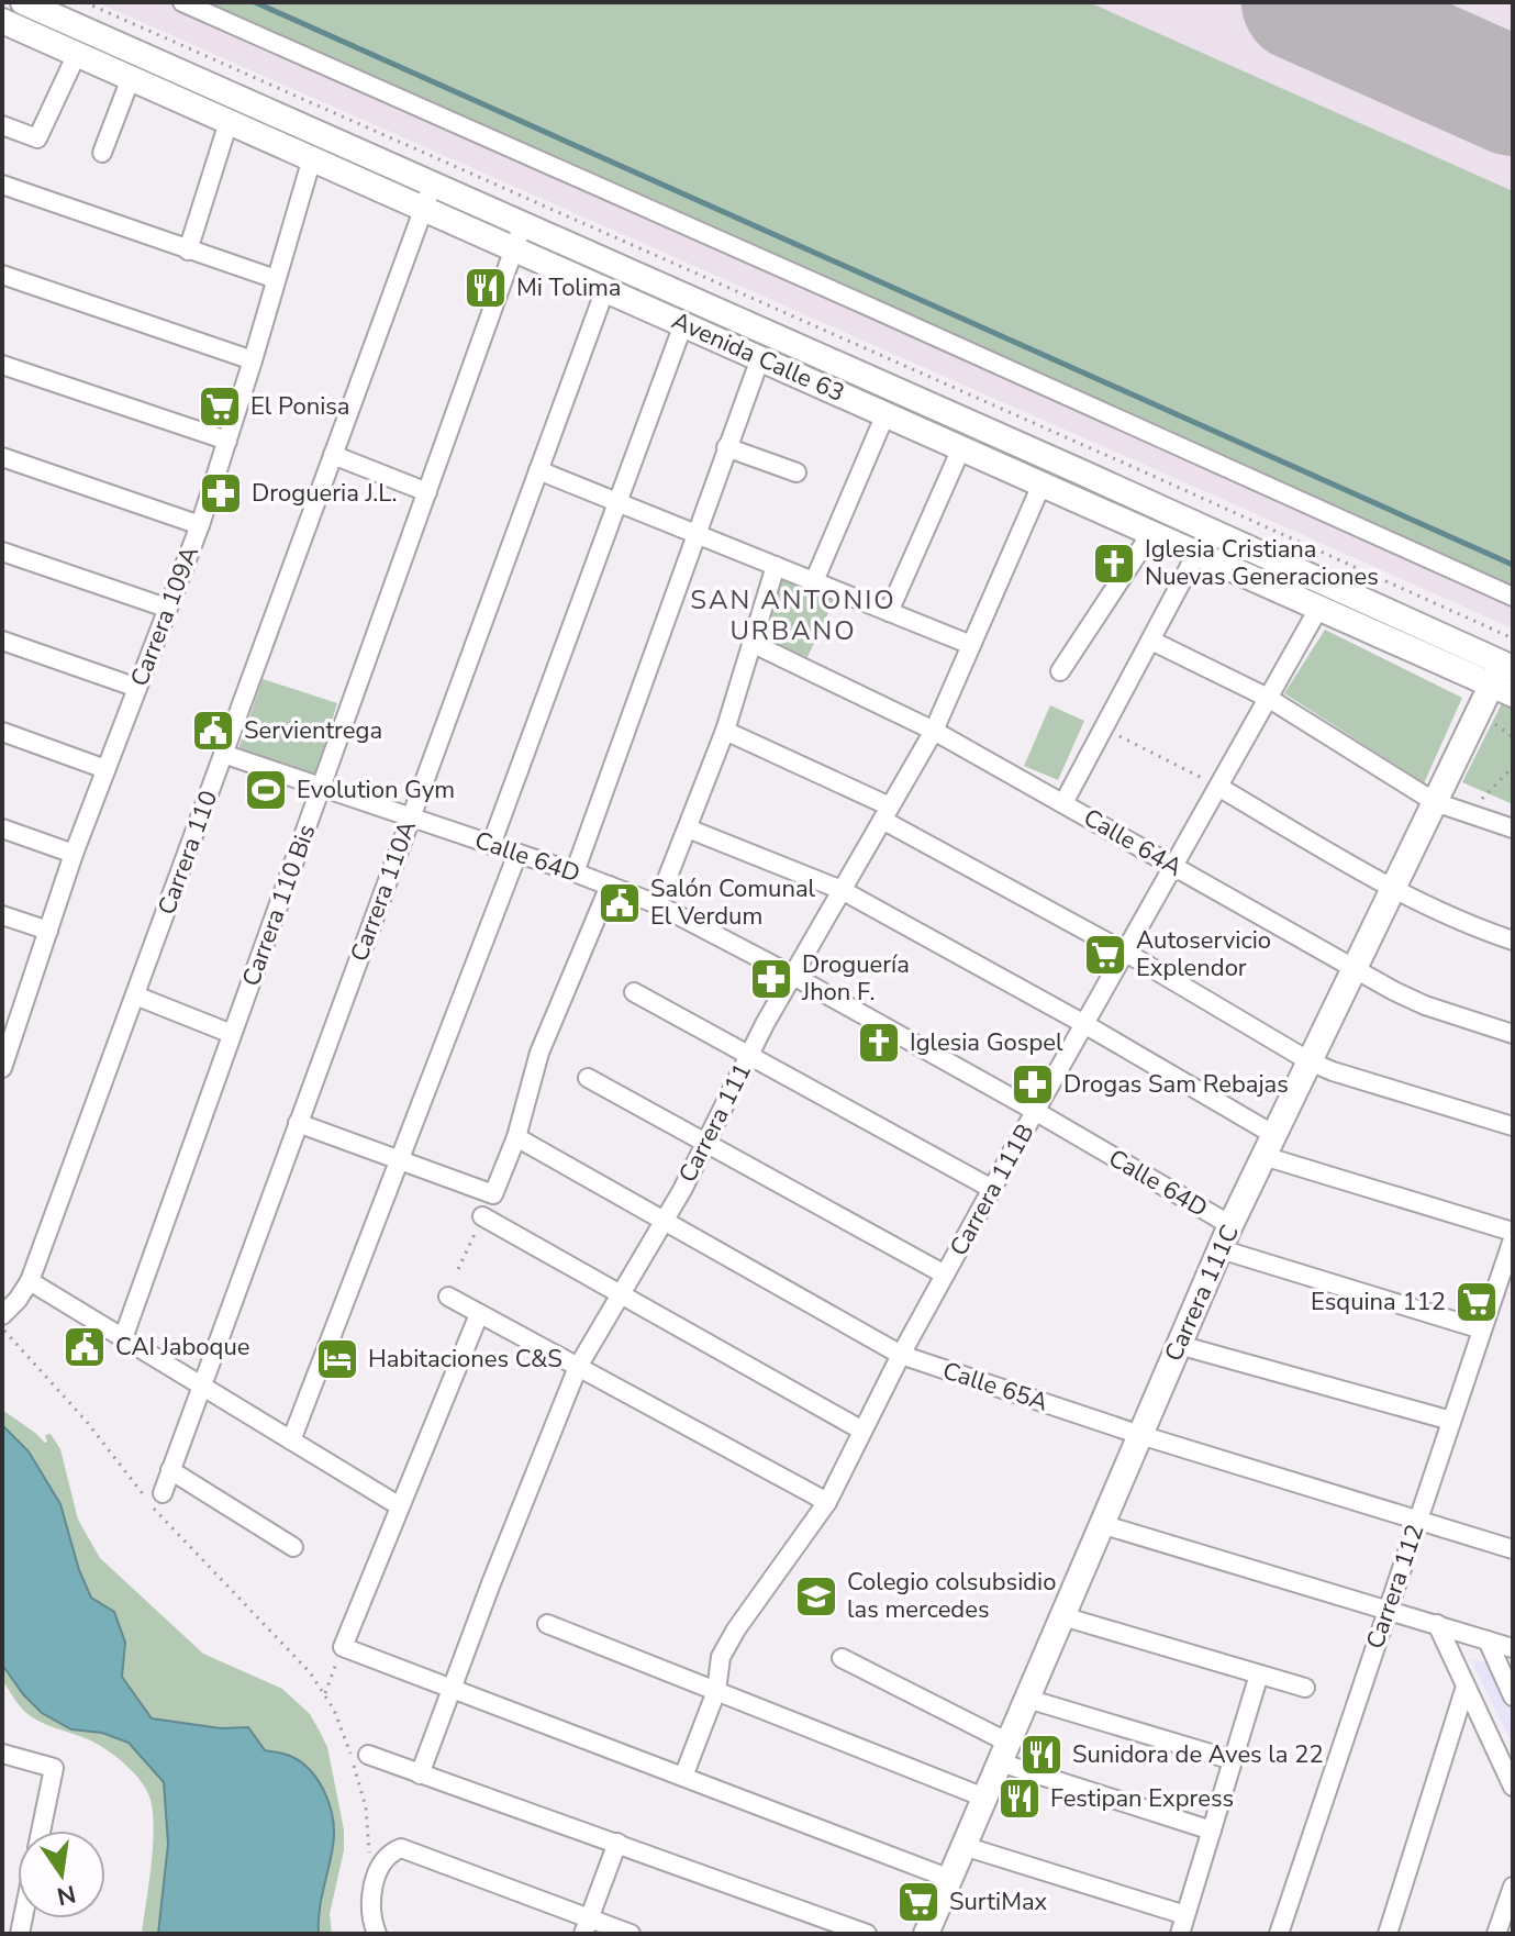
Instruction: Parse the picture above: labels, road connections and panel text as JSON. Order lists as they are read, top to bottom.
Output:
{
  "streets": {
    "main road": ["Avenida Calle 63", "Carrera 111C"],
    "street": [
      "Carrera 109A",
      "Calle 64A",
      "Carrera 110",
      "Calle 64D",
      "Carrera 110A",
      "Carrera 110 Bis",
      "Carrera 111",
      "Carrera 111B",
      "Calle 65A",
      "Carrera 112"
    ]
  },
  "crossings": [
    ["Avenida Calle 63", "Carrera 109A"],
    ["Avenida Calle 63", "Carrera 110"],
    ["Avenida Calle 63", "Carrera 110A"],
    ["Avenida Calle 63", "Carrera 110 Bis"],
    ["Avenida Calle 63", "Carrera 111"],
    ["Avenida Calle 63", "Carrera 111B"],
    ["Avenida Calle 63", "Carrera 111C"],
    ["Calle 64A", "Carrera 111"],
    ["Calle 64A", "Carrera 111B"],
    ["Calle 64A", "Carrera 111C"],
    ["Carrera 110", "Calle 64D"],
    ["Calle 64D", "Carrera 110A"],
    ["Calle 64D", "Carrera 110 Bis"],
    ["Calle 64D", "Carrera 111"],
    ["Calle 64D", "Carrera 111B"],
    ["Calle 64D", "Carrera 111C"],
    ["Calle 64D", "Carrera 112"],
    ["Carrera 111", "Calle 65A"],
    ["Carrera 111B", "Calle 65A"],
    ["Carrera 111C", "Calle 65A"],
    ["Calle 65A", "Carrera 112"]
  ],
  "districts": ["SAN ANTONIO URBANO"],
  "places": {
    "restaurant": ["Mi Tolima", "Sunidora de Aves la 22", "Festipan Express"],
    "supermarket": [
      "El Ponisa",
      "Autoservicio Explendor",
      "Esquina 112",
      "SurtiMax"
    ],
    "pharmacy": ["Drogueria J.L.", "Droguería Jhon F.", "Drogas Sam Rebajas"],
    "church": ["Iglesia Cristiana Nuevas Generaciones", "Iglesia Gospel"],
    "public building": ["Servientrega", "Salón Comunal El Verdum", "CAI Jaboque"],
    "sports": ["Evolution Gym"],
    "hotel": ["Habitaciones C&S"],
    "school or university": ["Colegio colsubsidio las mercedes"]
  },
  "north": "bottom"
}
